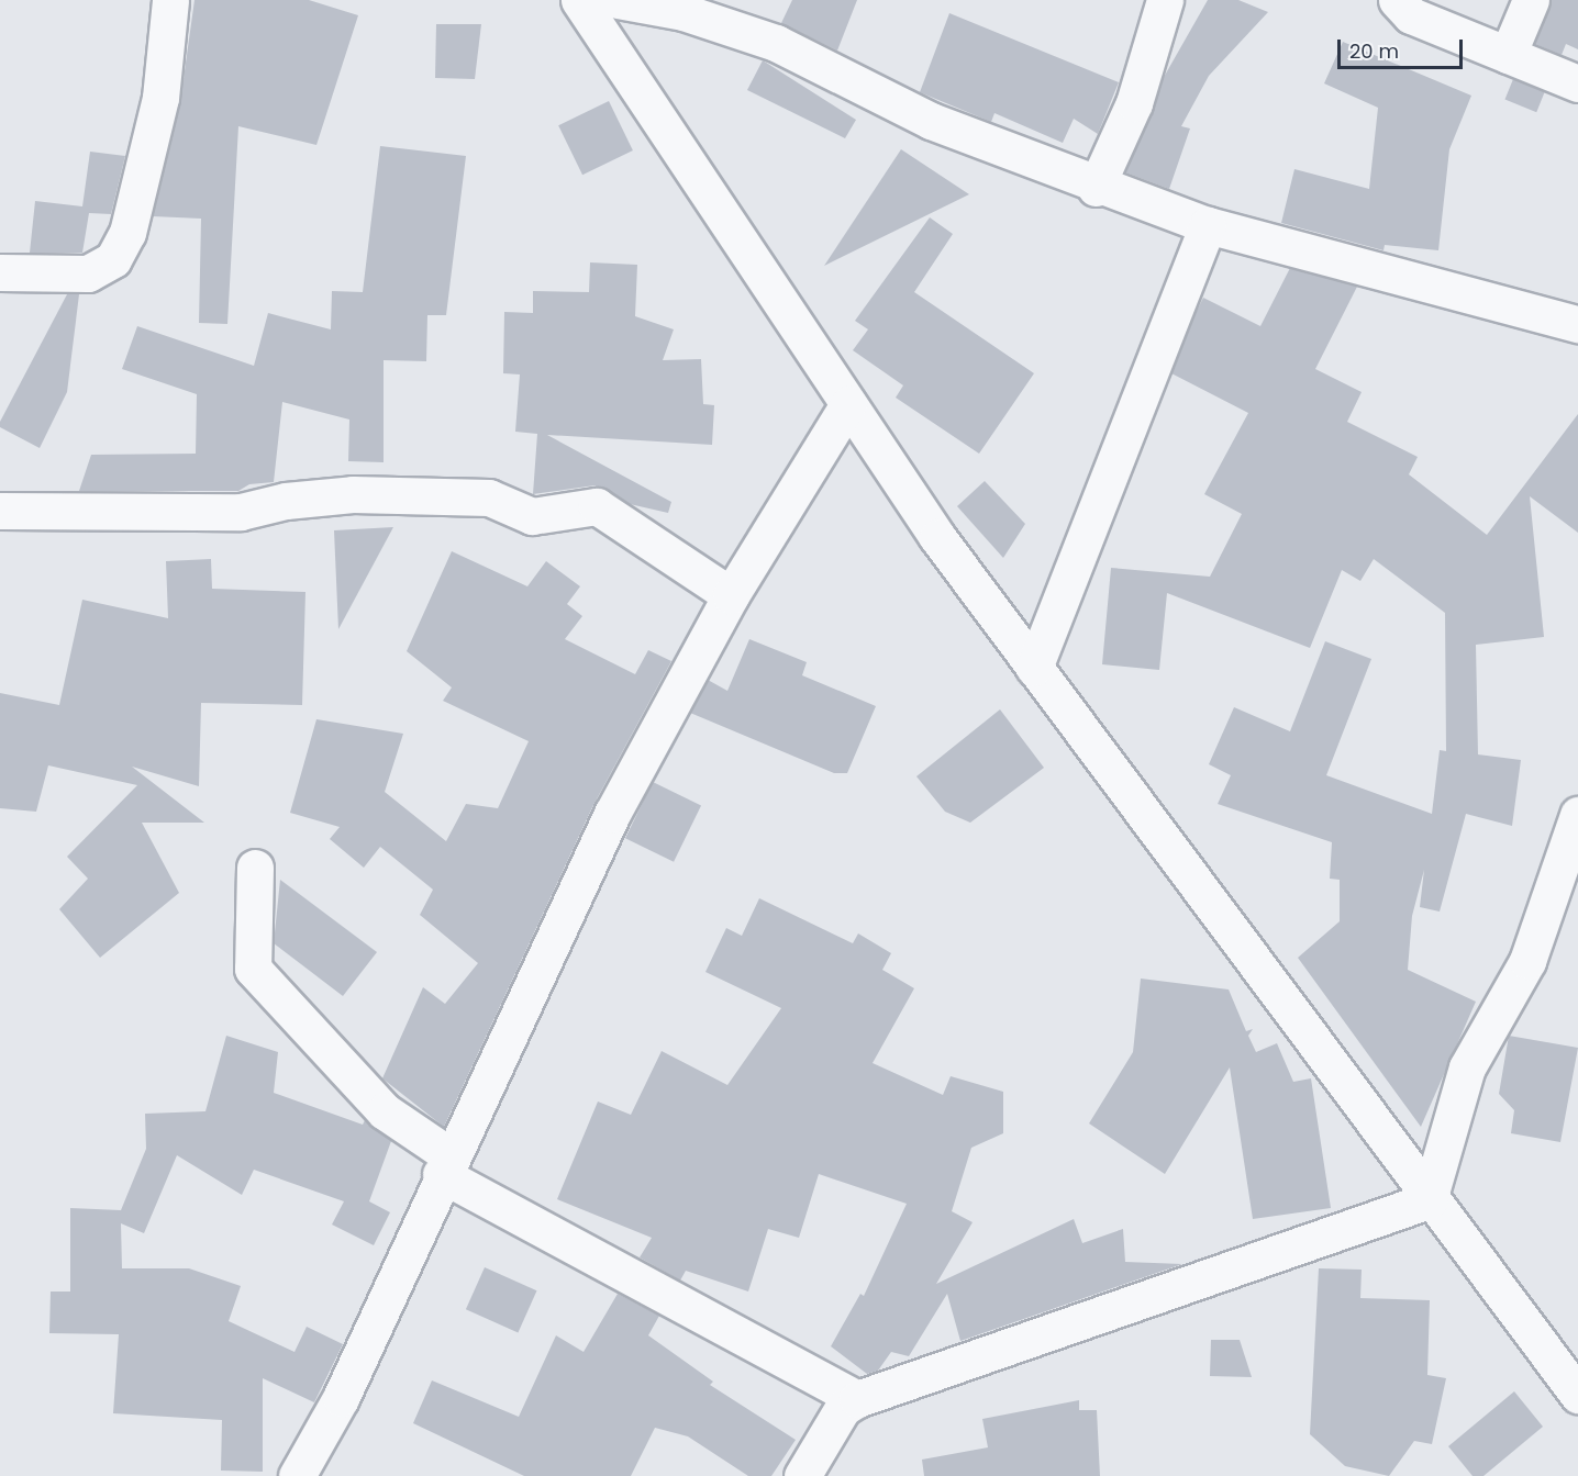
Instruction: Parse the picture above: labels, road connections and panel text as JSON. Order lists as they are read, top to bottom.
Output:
{
  "scale_bar": "20 m"
}
